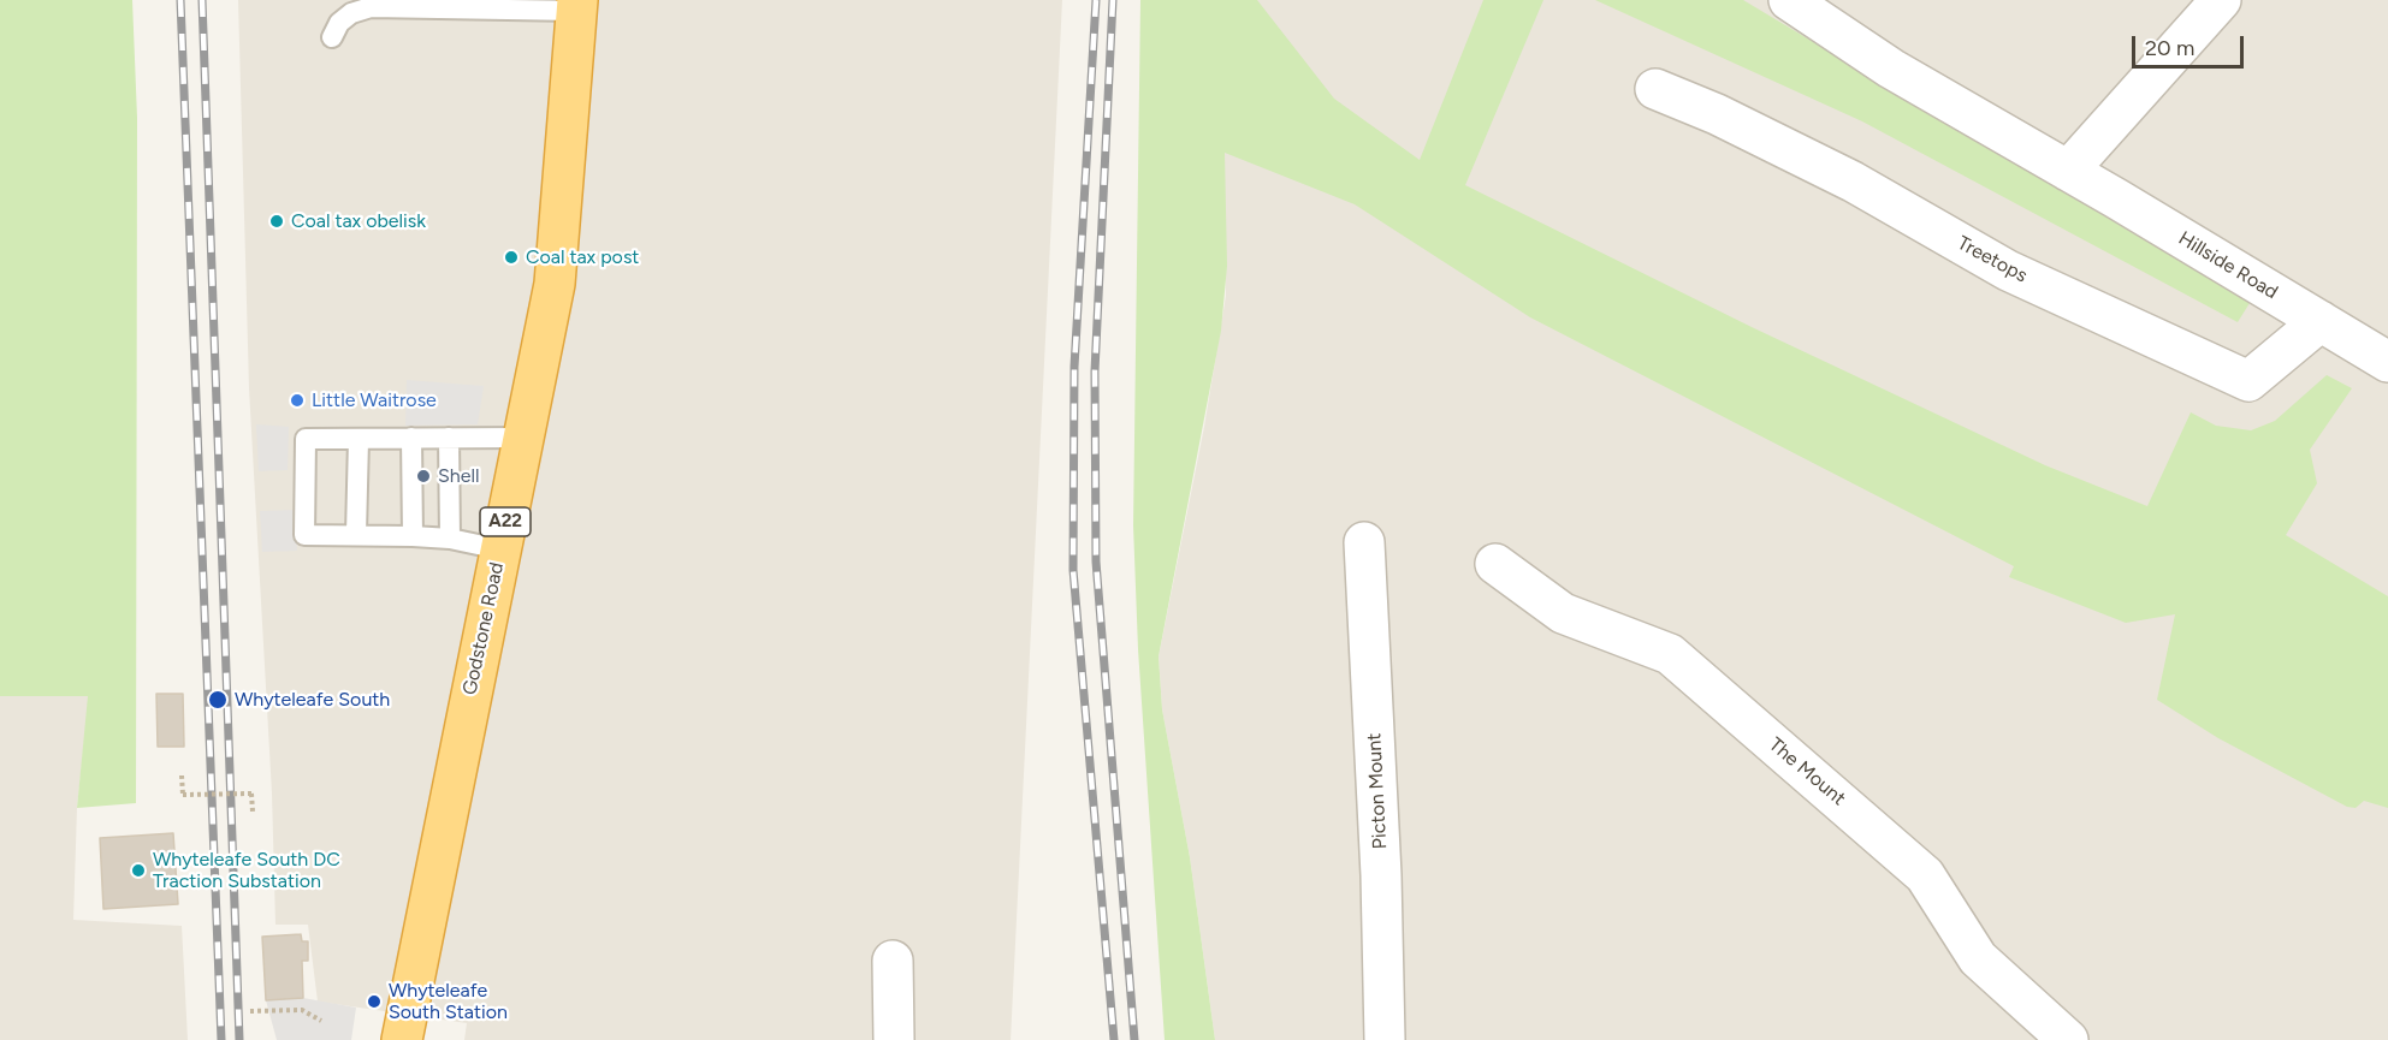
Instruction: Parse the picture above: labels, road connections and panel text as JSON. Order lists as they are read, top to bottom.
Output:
{
  "streets": {
    "highway": ["A22", "Godstone Road"],
    "street": [
      "Treetops",
      "Hillside Road",
      "The Mount",
      "Picton Mount"
    ]
  },
  "crossings": [
    ["Treetops", "Hillside Road"]
  ],
  "places": [
    "Coal tax obelisk",
    "Coal tax post",
    "Little Waitrose",
    "Shell",
    "Whyteleafe South",
    "Whyteleafe South DC Traction Substation",
    "Whyteleafe South Station"
  ],
  "scale_bar": "20 m"
}
